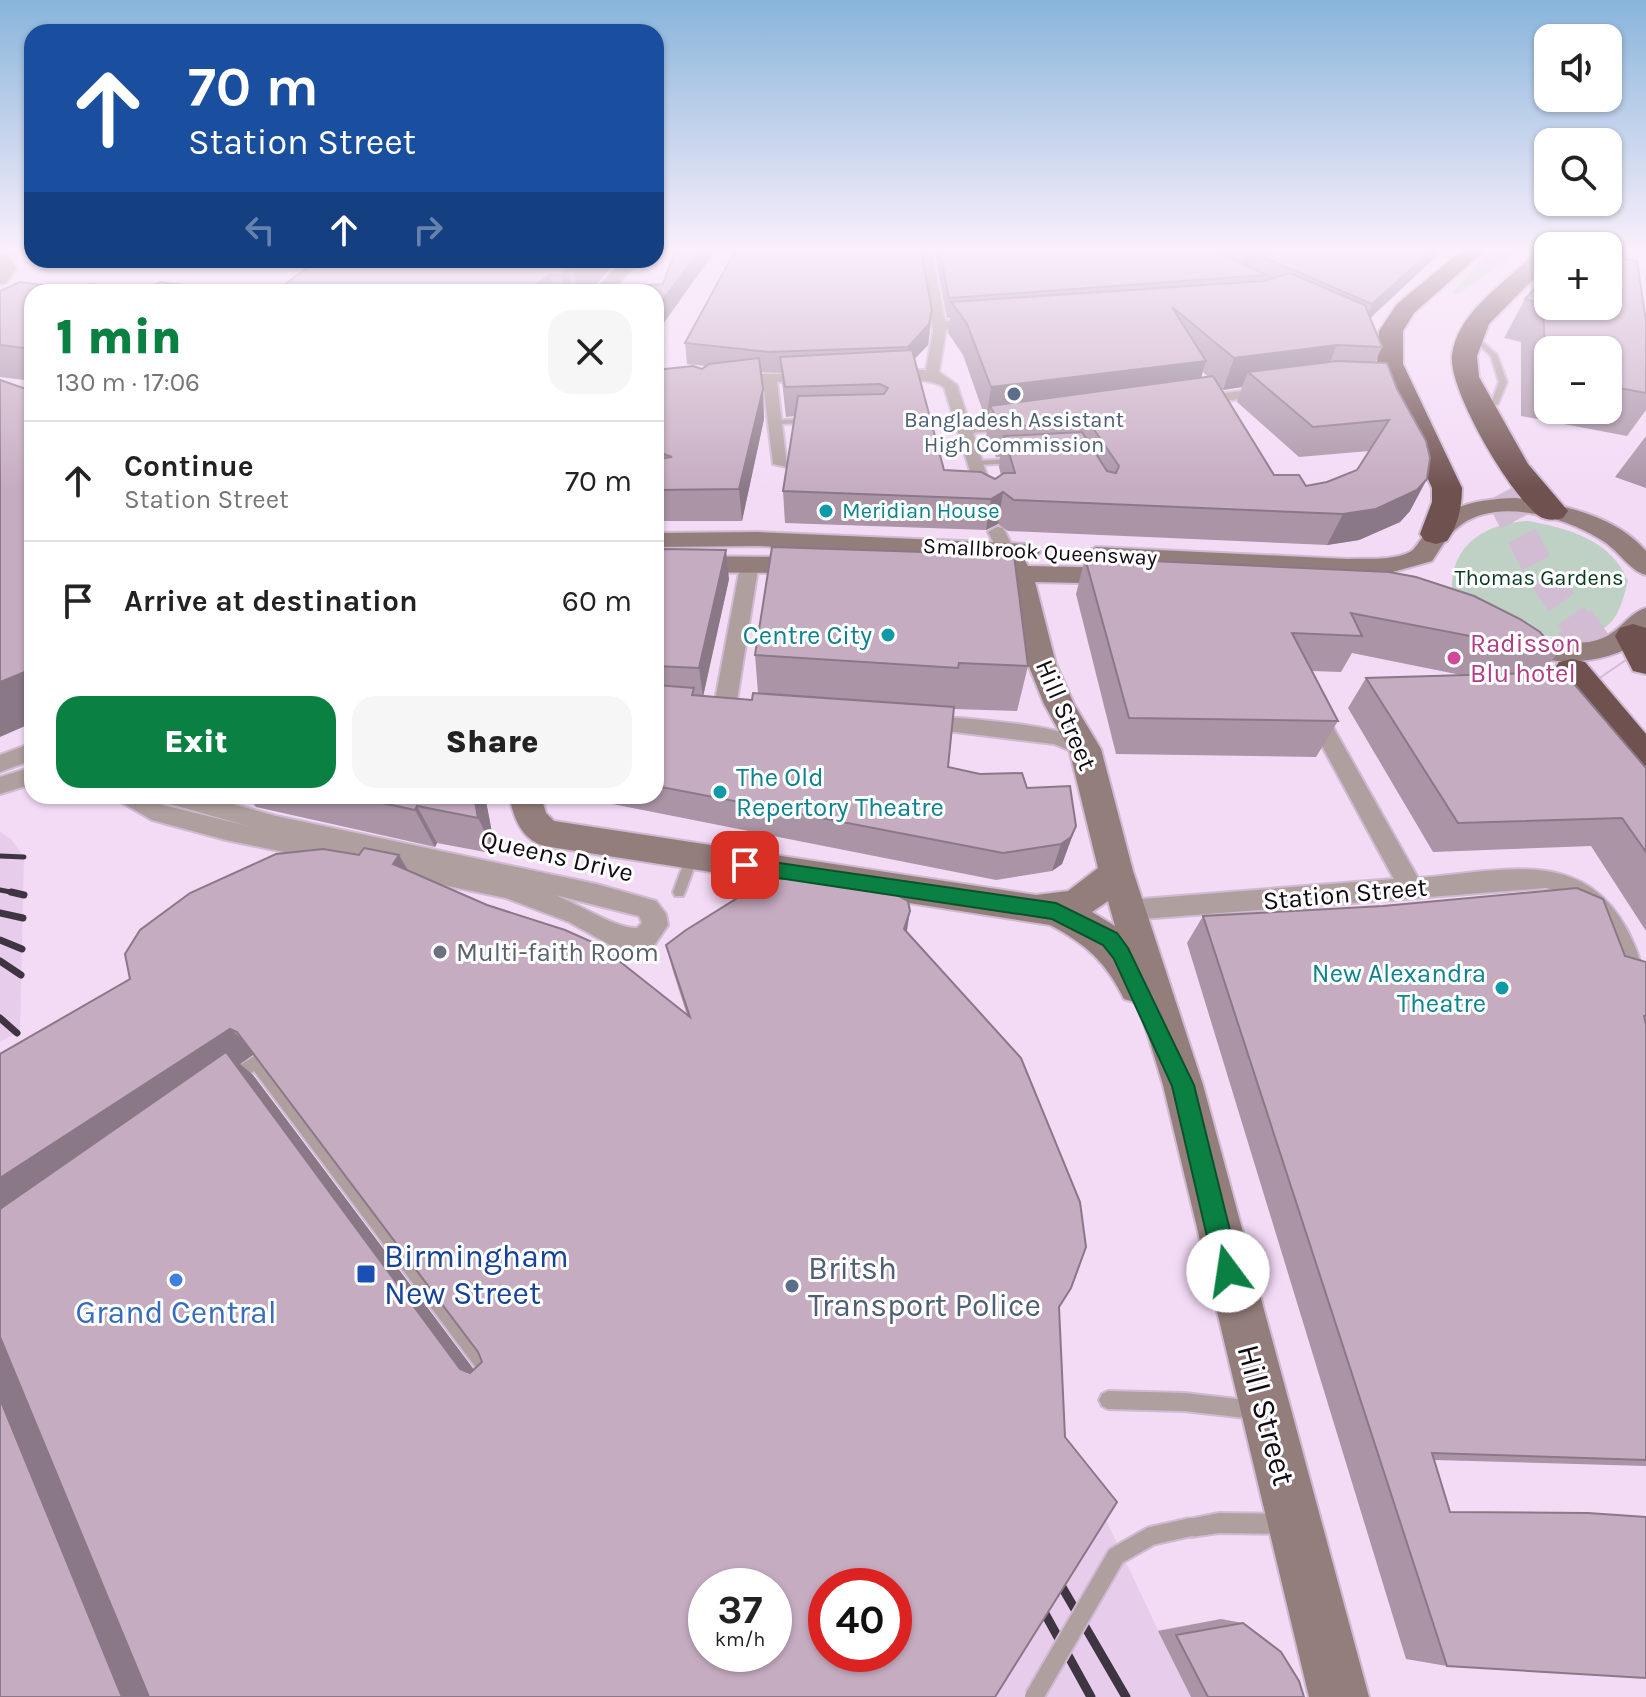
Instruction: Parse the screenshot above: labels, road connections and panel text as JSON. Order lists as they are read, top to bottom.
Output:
{
  "streets": {
    "street": [
      "Smallbrook Queensway",
      "Hill Street",
      "Queens Drive",
      "Station Street"
    ]
  },
  "crossings": [
    ["Smallbrook Queensway", "Hill Street"],
    ["Hill Street", "Station Street"]
  ],
  "parks": ["Thomas Gardens"],
  "places": {
    "other": [
      "Bangladesh Assistant High Commission",
      "Meridian House",
      "Centre City",
      "Radisson Blu hotel",
      "The Old Repertory Theatre",
      "Multi-faith Room",
      "New Alexandra Theatre",
      "Grand Central",
      "Britsh Transport Police"
    ],
    "transit": ["Birmingham New Street"]
  },
  "page": {
    "map_buttons": ["+", "−"],
    "turn": ["70 m", "Station Street"],
    "heading": ["1 min", "130 m · 17:06"],
    "list": [
      {
        "name": "Continue",
        "note": "Station Street",
        "value": "70 m"
      },
      {
        "name": "Arrive at destination",
        "value": "60 m"
      }
    ],
    "buttons": ["Exit", "Share"],
    "speed": "37 km/h",
    "limit": "40"
  }
}
